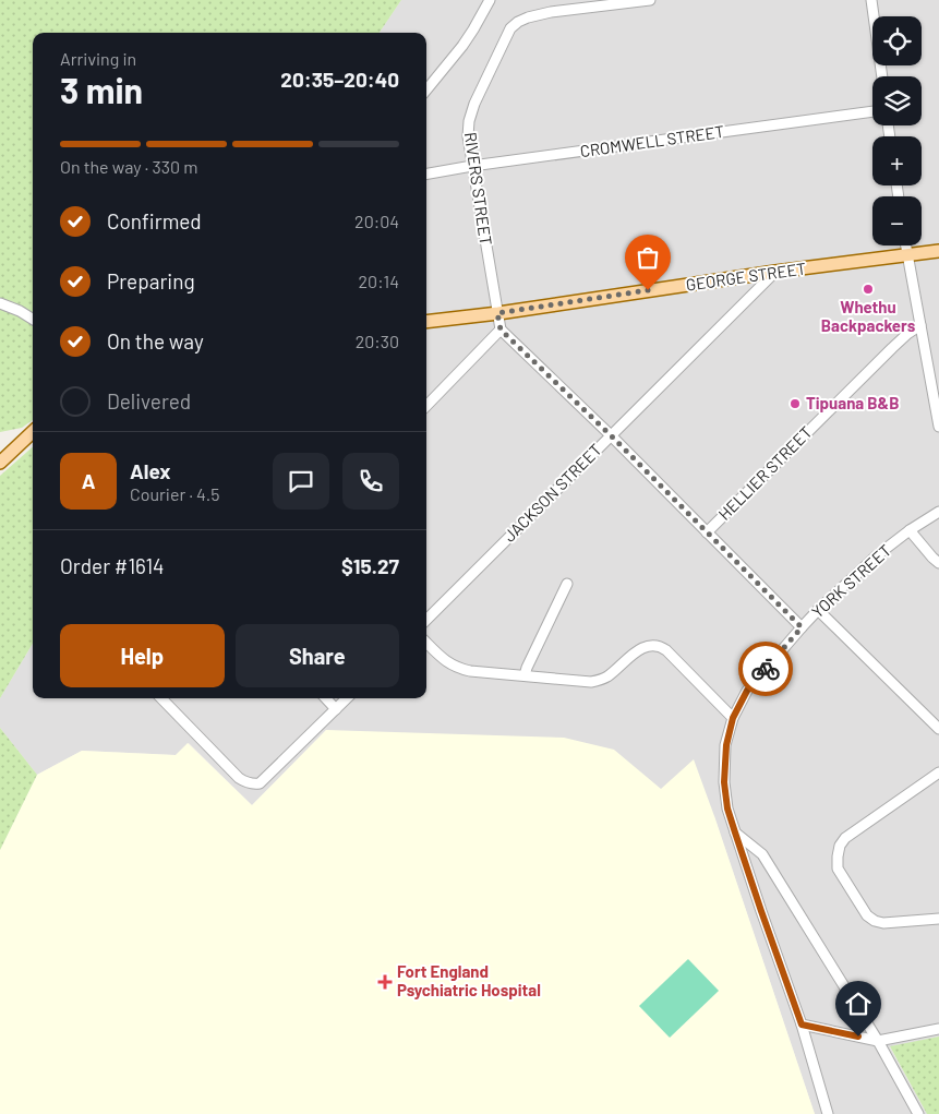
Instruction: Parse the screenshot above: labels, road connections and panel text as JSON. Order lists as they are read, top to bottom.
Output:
{
  "streets": {
    "main road": ["GEORGE STREET"],
    "street": [
      "CROMWELL STREET",
      "RIVERS STREET",
      "HELLIER STREET",
      "JACKSON STREET",
      "YORK STREET"
    ]
  },
  "crossings": [
    ["CROMWELL STREET", "RIVERS STREET"],
    ["RIVERS STREET", "GEORGE STREET"],
    ["GEORGE STREET", "JACKSON STREET"]
  ],
  "places": {
    "other": ["Whethu Backpackers", "Tipuana B&B"],
    "health": ["Fort England Psychiatric Hospital"]
  },
  "page": {
    "map_buttons": ["+", "−"],
    "heading": ["3 min", "Arriving in", "20:35–20:40"],
    "panel": [
      "Alex",
      "Courier · 4.5",
      "Order #1614",
      "$15.27"
    ],
    "bar": "On the way · 330 m",
    "list": [
      ["Confirmed", "20:04"],
      ["Preparing", "20:14"],
      ["On the way", "20:30"],
      "Delivered"
    ],
    "round": "A",
    "buttons": ["Help", "Share"]
  }
}
